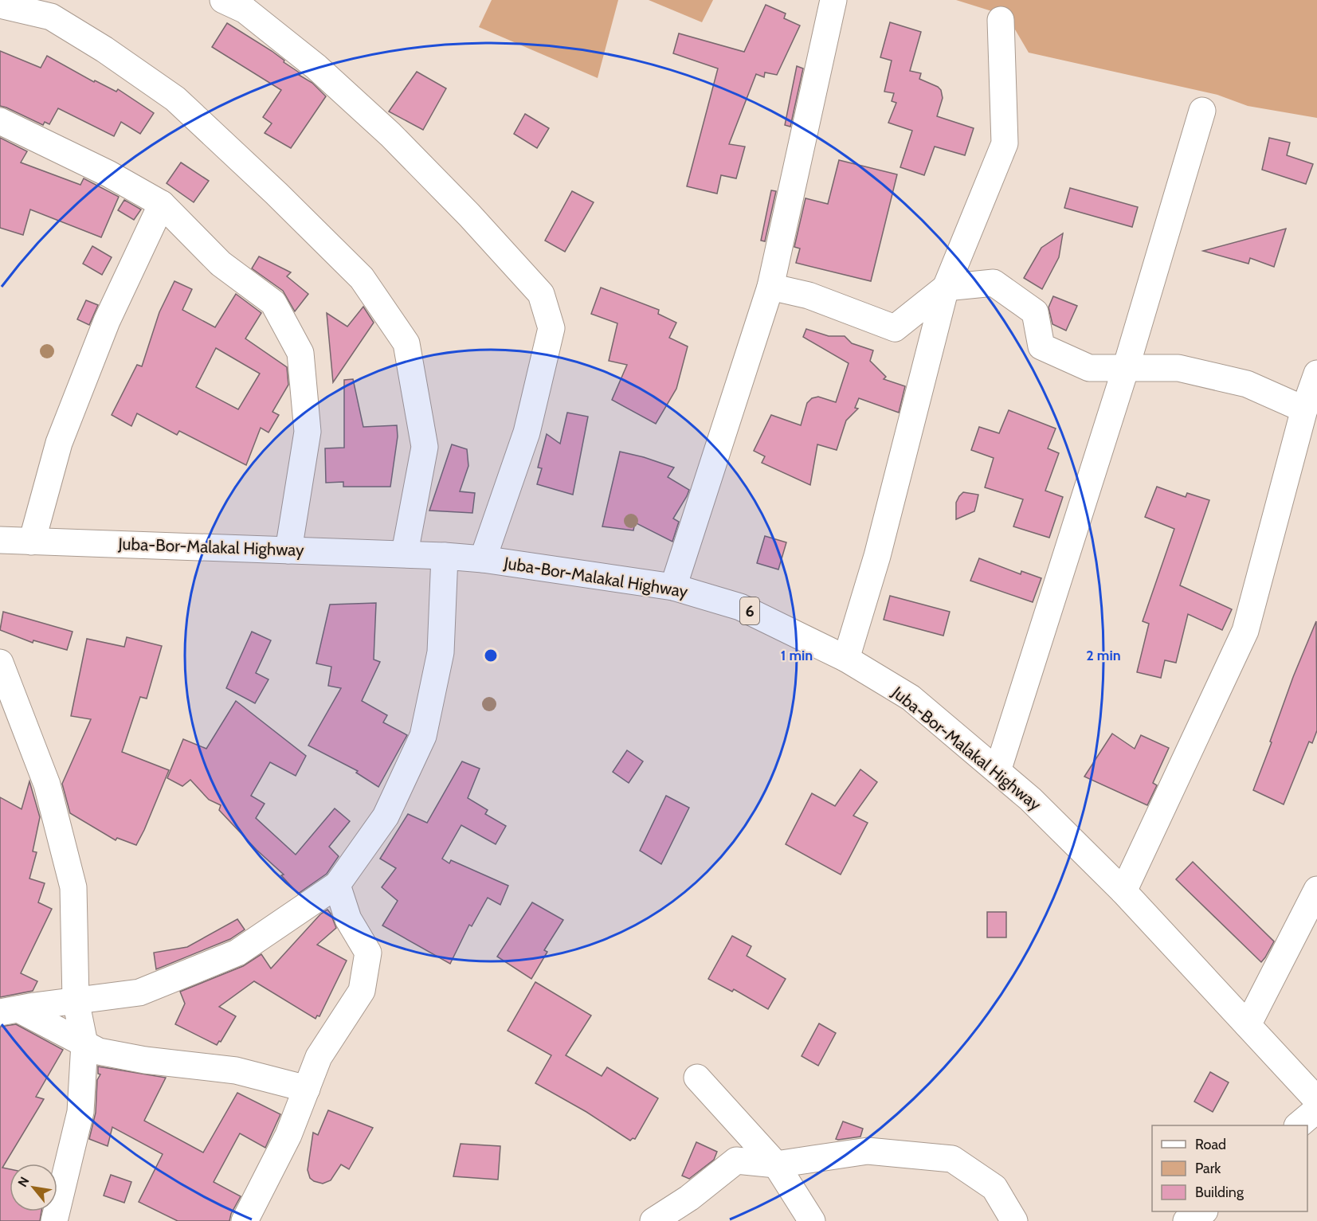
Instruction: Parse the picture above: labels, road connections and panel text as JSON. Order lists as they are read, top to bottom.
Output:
{
  "streets": {
    "street": ["Juba-Bor-Malakal Highway", "6"]
  },
  "legend": ["Road", "Park", "Building"],
  "north": "top left",
  "rings": ["1 min", "2 min"]
}
